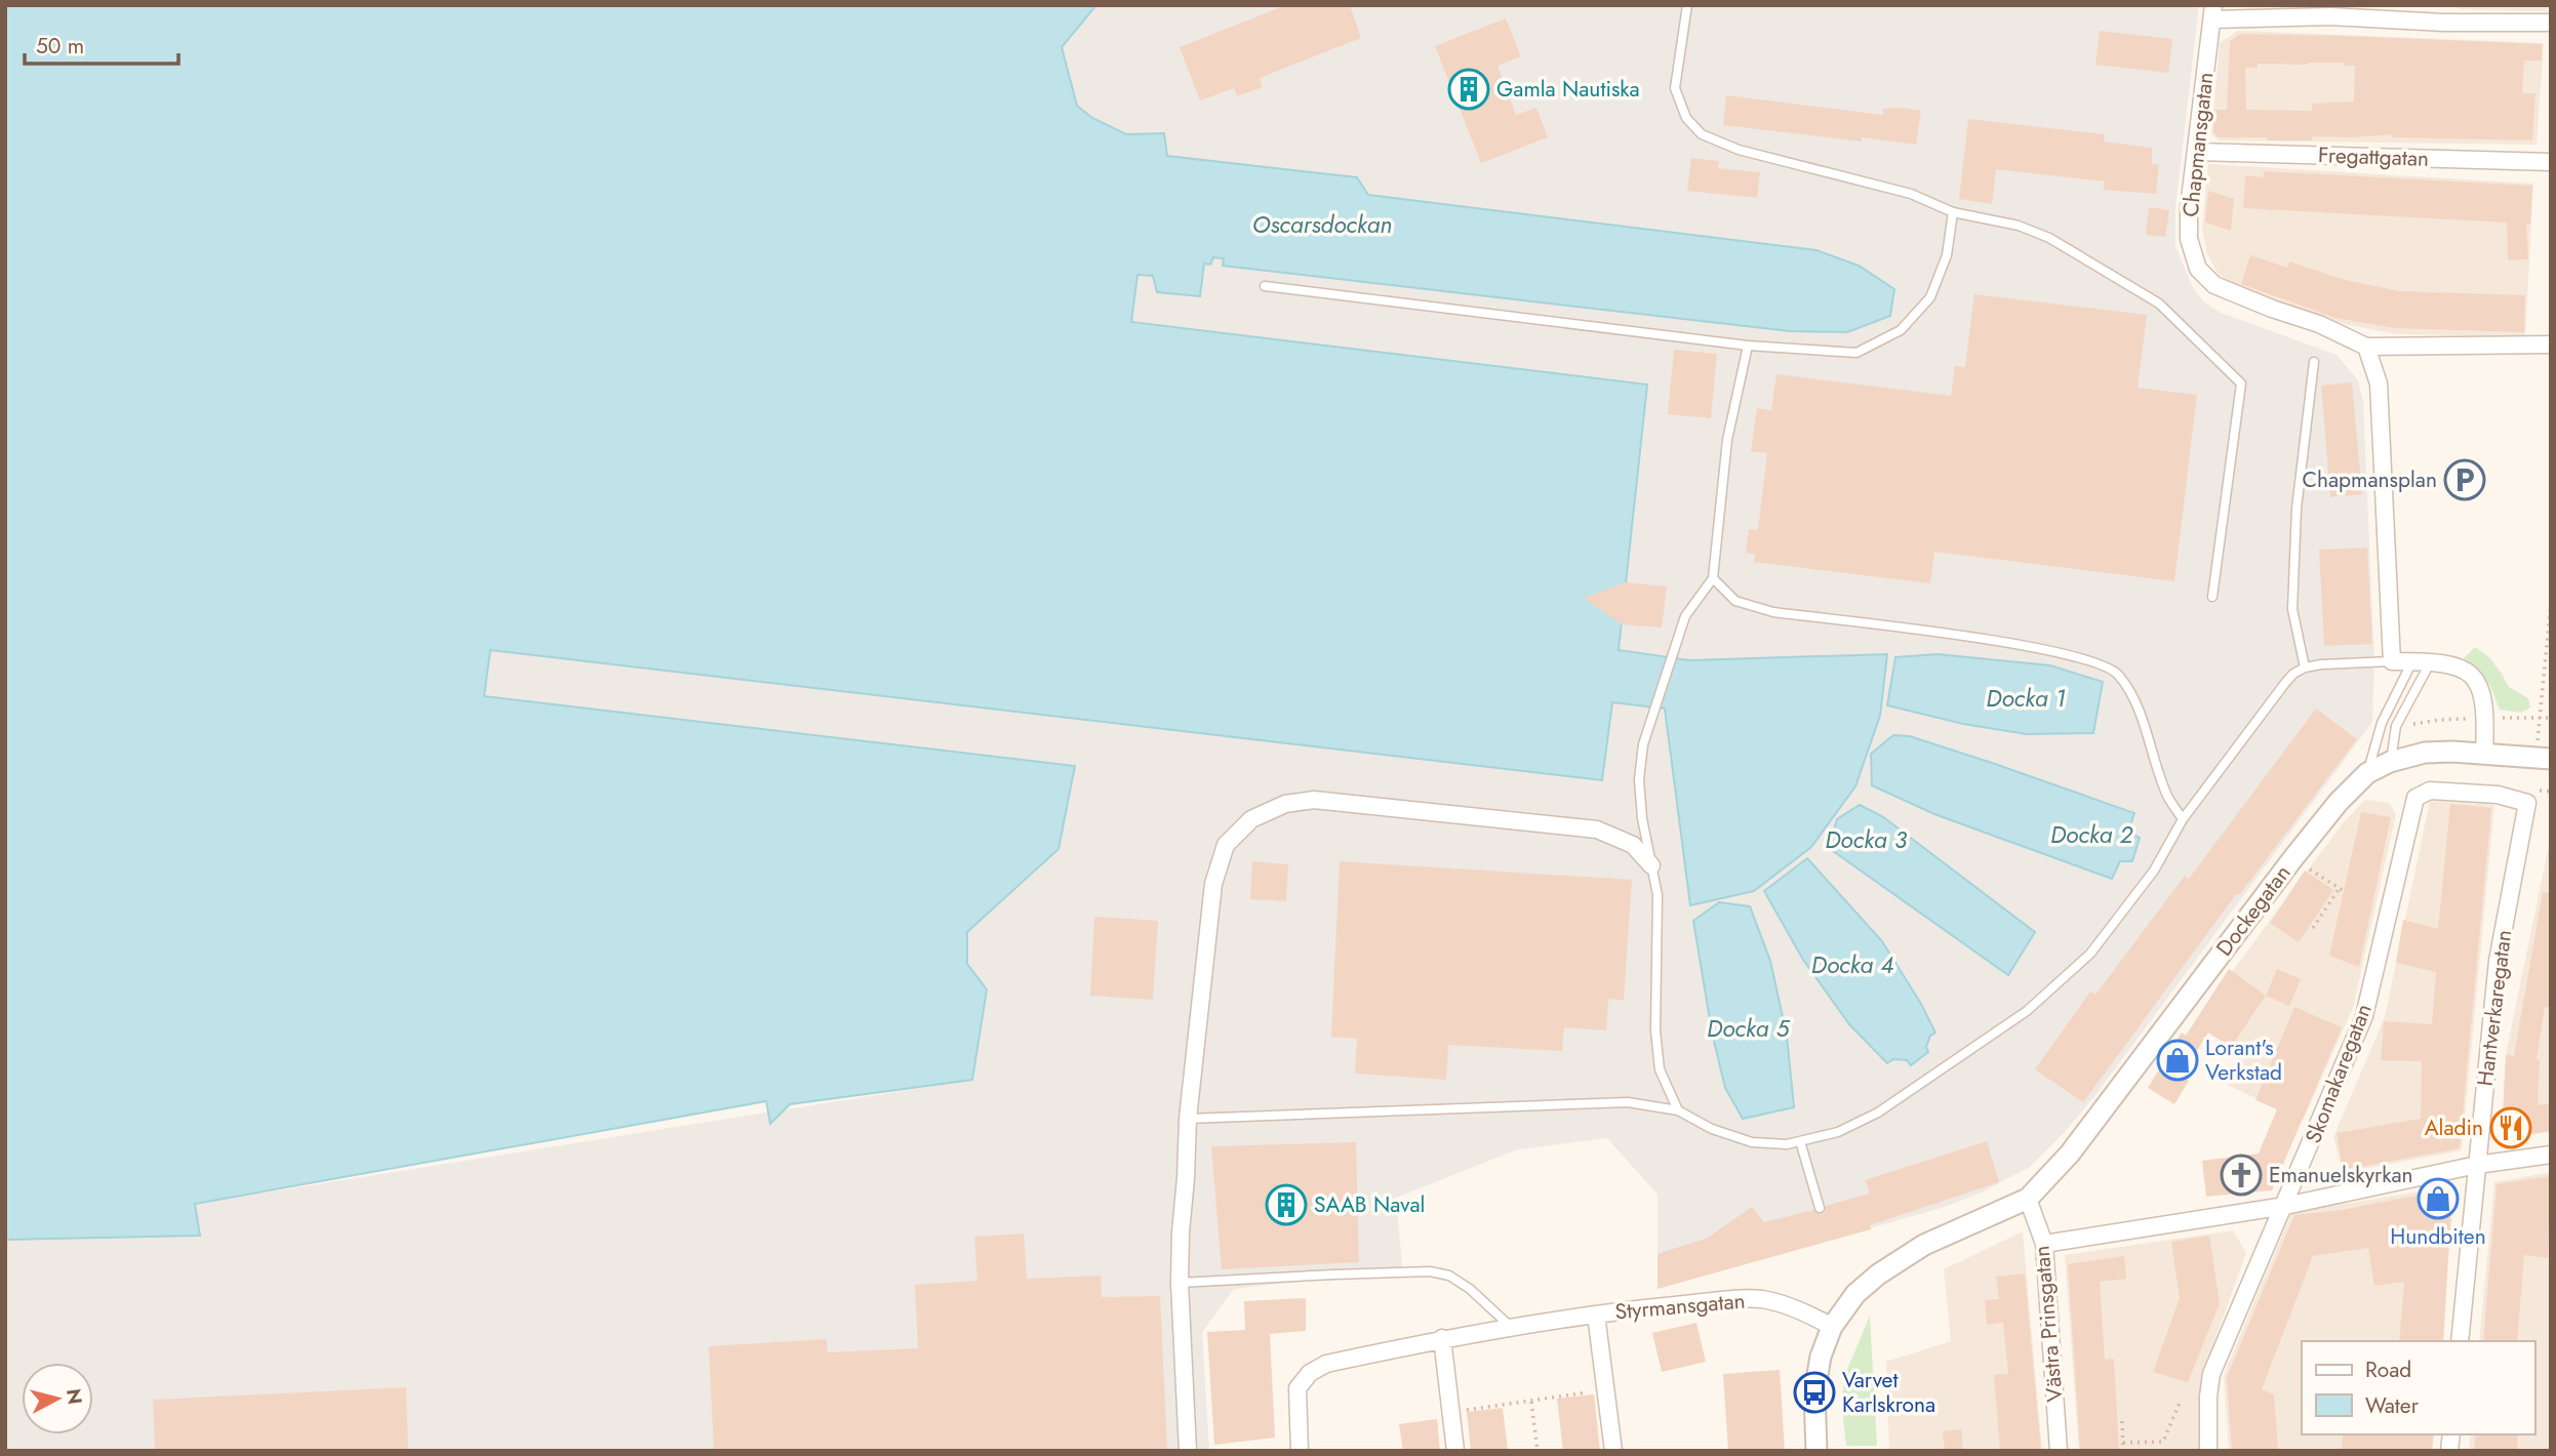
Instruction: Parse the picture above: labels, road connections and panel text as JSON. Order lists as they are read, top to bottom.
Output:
{
  "streets": {
    "street": [
      "Chapmansgatan",
      "Fregattgatan",
      "Dockegatan",
      "Hantverkaregatan",
      "Skomakaregatan",
      "Styrmansgatan",
      "Västra Prinsgatan"
    ]
  },
  "crossings": [
    ["Chapmansgatan", "Fregattgatan"],
    ["Dockegatan", "Västra Prinsgatan"],
    ["Hantverkaregatan", "Skomakaregatan"]
  ],
  "water": [
    "Oscarsdockan",
    "Docka 1",
    "Docka 2",
    "Docka 3",
    "Docka 4",
    "Docka 5"
  ],
  "places": {
    "building": ["Gamla Nautiska", "SAAB Naval"],
    "parking": ["Chapmansplan"],
    "shop": ["Lorant's Verkstad", "Hundbiten"],
    "restaurant": ["Aladin"],
    "church": ["Emanuelskyrkan"],
    "bus stop": ["Varvet Karlskrona"]
  },
  "legend": ["Road", "Water"],
  "scale_bar": "50 m",
  "north": "right"
}
